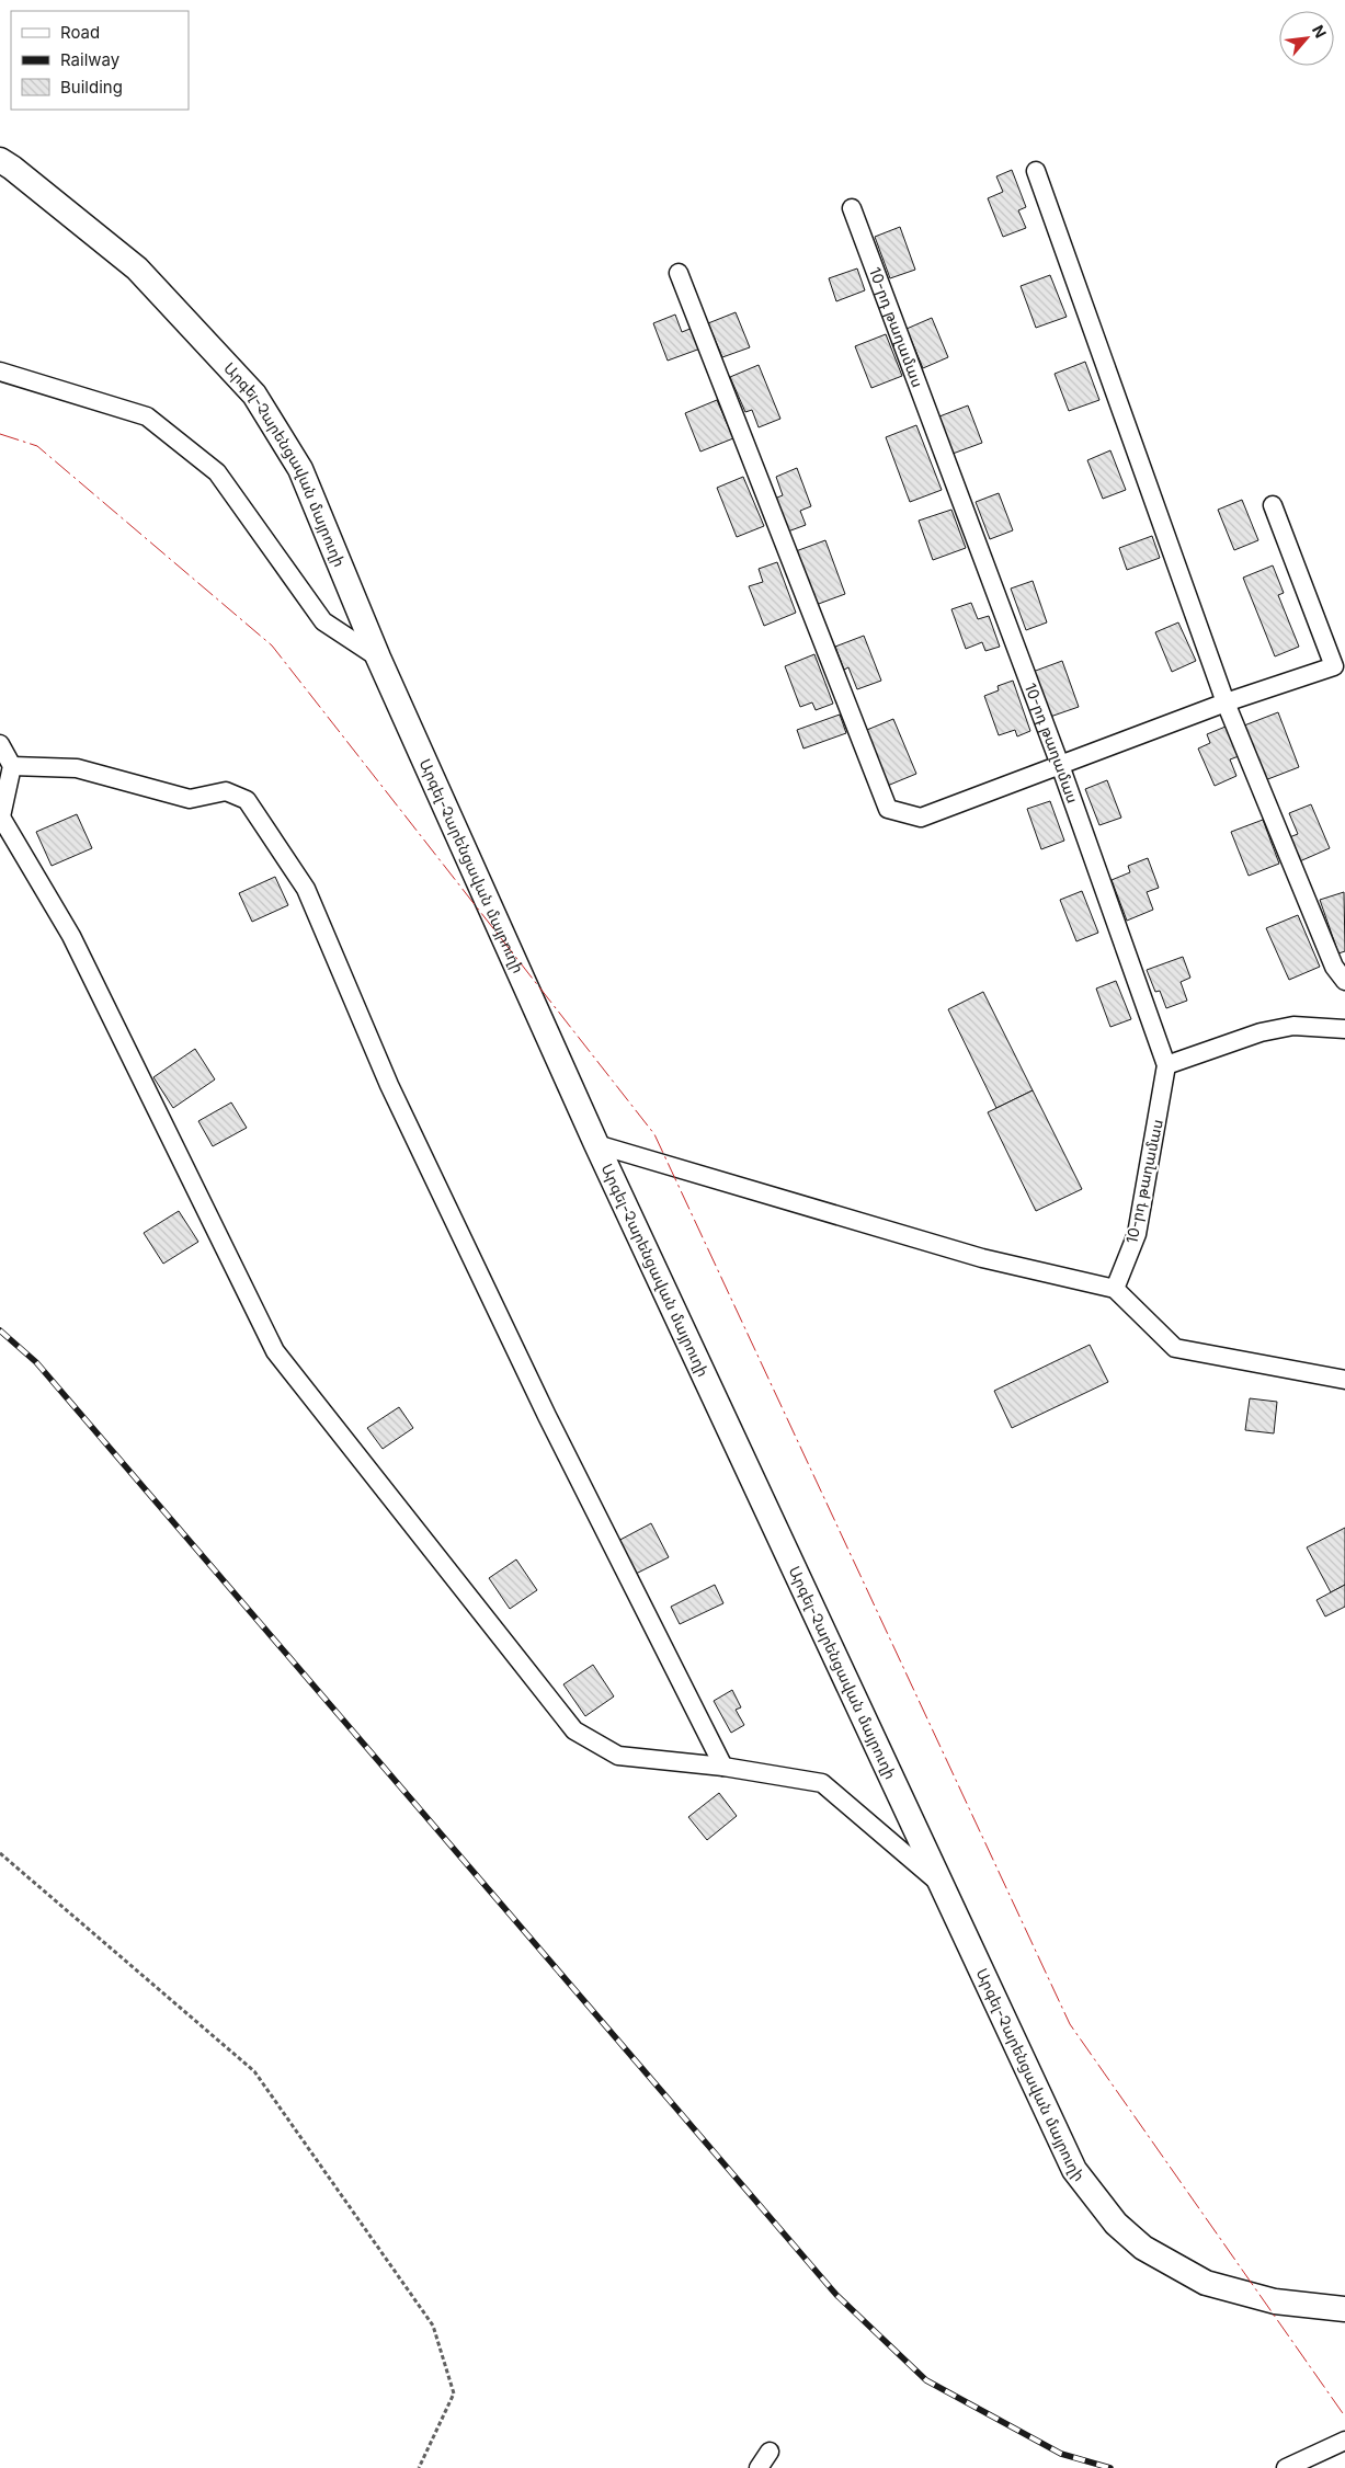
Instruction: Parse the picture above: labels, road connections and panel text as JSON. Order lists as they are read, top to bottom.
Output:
{
  "streets": {
    "main road": ["Արգել-Չարենցավան մայրուղի"],
    "street": ["10-րդ թաղամաս"]
  },
  "legend": ["Road", "Railway", "Building"],
  "north": "top right"
}
